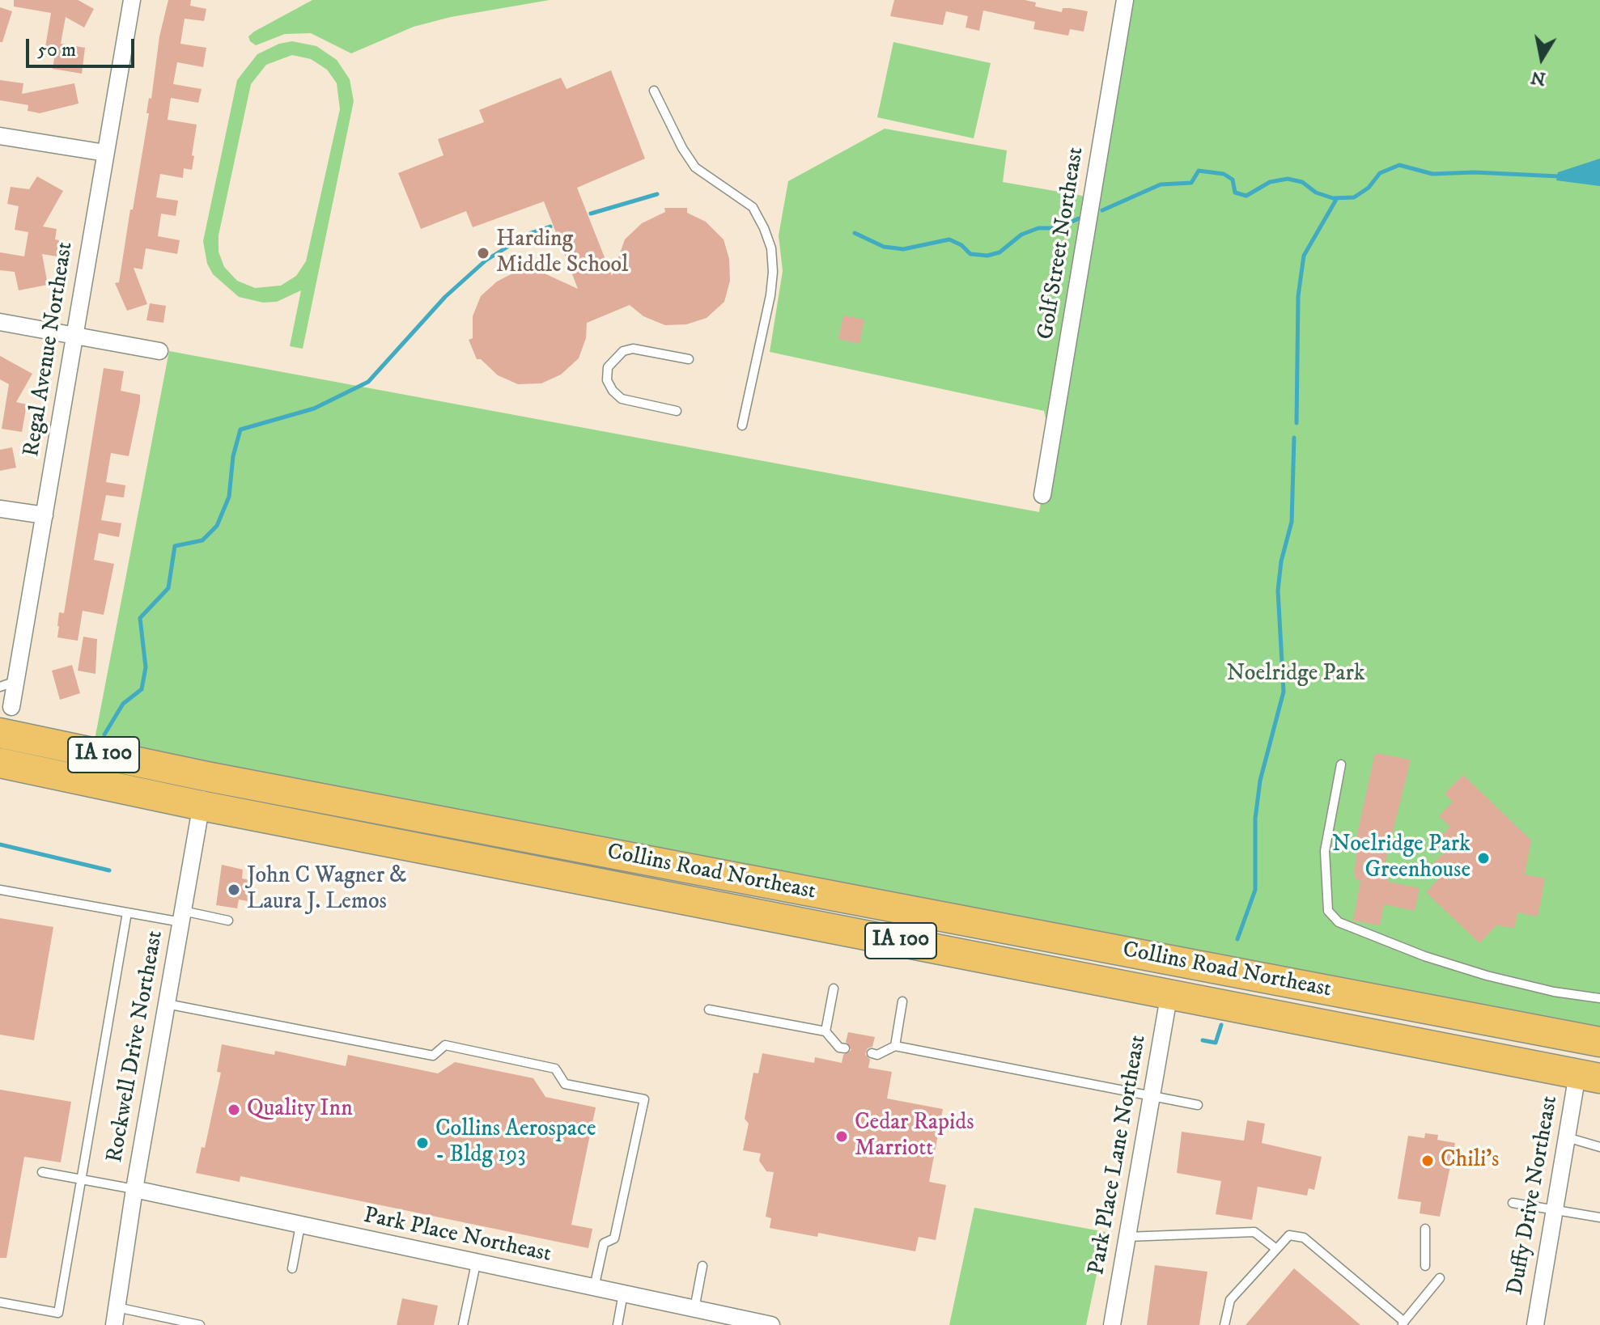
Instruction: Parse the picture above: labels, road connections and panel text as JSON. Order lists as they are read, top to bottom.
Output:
{
  "streets": {
    "highway": ["IA 100", "Collins Road Northeast"],
    "street": [
      "Golf Street Northeast",
      "Regal Avenue Northeast",
      "Rockwell Drive Northeast",
      "Park Place Lane Northeast",
      "Duffy Drive Northeast",
      "Park Place Northeast"
    ]
  },
  "crossings": [
    ["Regal Avenue Northeast", "Collins Road Northeast"],
    ["Collins Road Northeast", "Rockwell Drive Northeast"],
    ["Collins Road Northeast", "Park Place Lane Northeast"],
    ["Collins Road Northeast", "Duffy Drive Northeast"],
    ["Rockwell Drive Northeast", "Park Place Northeast"]
  ],
  "parks": ["Noelridge Park"],
  "places": [
    "Harding Middle School",
    "Noelridge Park Greenhouse",
    "John C Wagner & Laura J. Lemos",
    "Quality Inn",
    "Cedar Rapids Marriott",
    "Collins Aerospace - Bldg 193",
    "Chili's"
  ],
  "scale_bar": "50 m",
  "north": "bottom"
}
